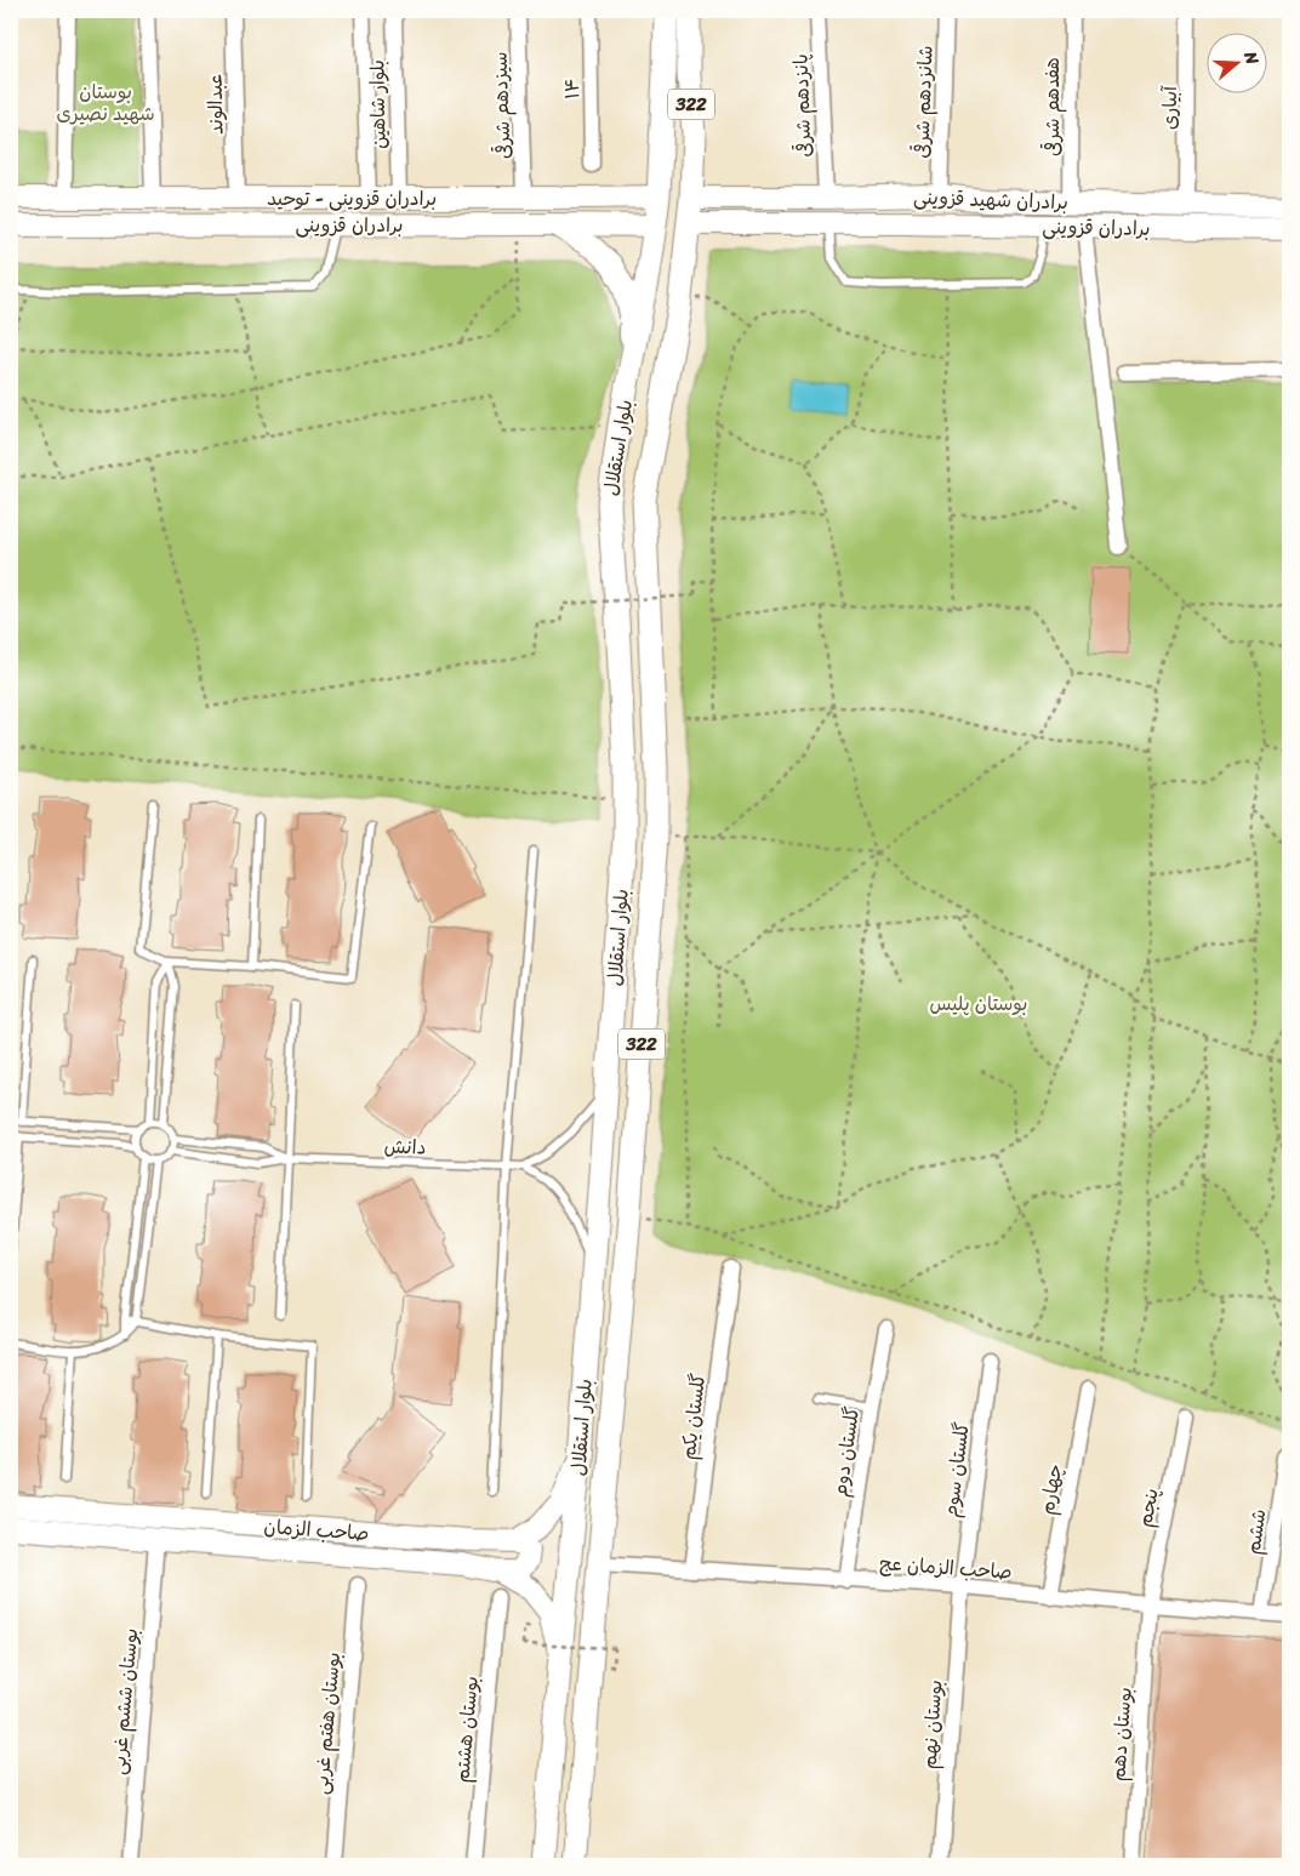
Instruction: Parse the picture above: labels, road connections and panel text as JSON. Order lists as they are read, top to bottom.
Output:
{
  "streets": {
    "main road": [
      "322",
      "برادران قزوینی - توحید",
      "برادران شهید قزوینی",
      "برادران قزوینی",
      "بلوار استقلال",
      "صاحب الزمان"
    ],
    "street": [
      "۱۴",
      "شانزدهم شرقی",
      "عبدالوند",
      "بلوار شاهین",
      "سیزدهم شرقی",
      "پانزدهم شرقی",
      "هفدهم شرقی",
      "آبیاری",
      "گلستان یکم",
      "گلستان دوم",
      "گلستان سوم",
      "چهارم",
      "پنجم",
      "ششم",
      "صاحب الزمان عج",
      "بوستان ششم غربی",
      "بوستان هفتم غربی",
      "بوستان نهم",
      "بوستان هشتم",
      "بوستان دهم"
    ],
    "lane": ["دانش"]
  },
  "crossings": [
    ["شانزدهم شرقی", "برادران شهید قزوینی"],
    ["عبدالوند", "برادران قزوینی - توحید"],
    ["بلوار شاهین", "برادران قزوینی - توحید"],
    ["سیزدهم شرقی", "برادران قزوینی - توحید"],
    ["پانزدهم شرقی", "برادران شهید قزوینی"],
    ["هفدهم شرقی", "برادران شهید قزوینی"],
    ["آبیاری", "برادران شهید قزوینی"],
    ["برادران قزوینی - توحید", "برادران شهید قزوینی"],
    ["برادران قزوینی - توحید", "بلوار استقلال"],
    ["برادران شهید قزوینی", "برادران قزوینی"],
    ["برادران شهید قزوینی", "بلوار استقلال"],
    ["برادران قزوینی", "بلوار استقلال"],
    ["بلوار استقلال", "صاحب الزمان"],
    ["بلوار استقلال", "صاحب الزمان عج"],
    ["گلستان یکم", "صاحب الزمان عج"],
    ["گلستان دوم", "صاحب الزمان عج"],
    ["گلستان سوم", "صاحب الزمان عج"],
    ["گلستان سوم", "بوستان نهم"],
    ["چهارم", "صاحب الزمان عج"],
    ["پنجم", "صاحب الزمان عج"],
    ["پنجم", "بوستان دهم"],
    ["صاحب الزمان", "بوستان ششم غربی"],
    ["ششم", "صاحب الزمان عج"],
    ["صاحب الزمان عج", "بوستان نهم"],
    ["صاحب الزمان عج", "بوستان دهم"]
  ],
  "parks": ["بوستان شهید نصیری", "بوستان پلیس"],
  "north": "right"
}
